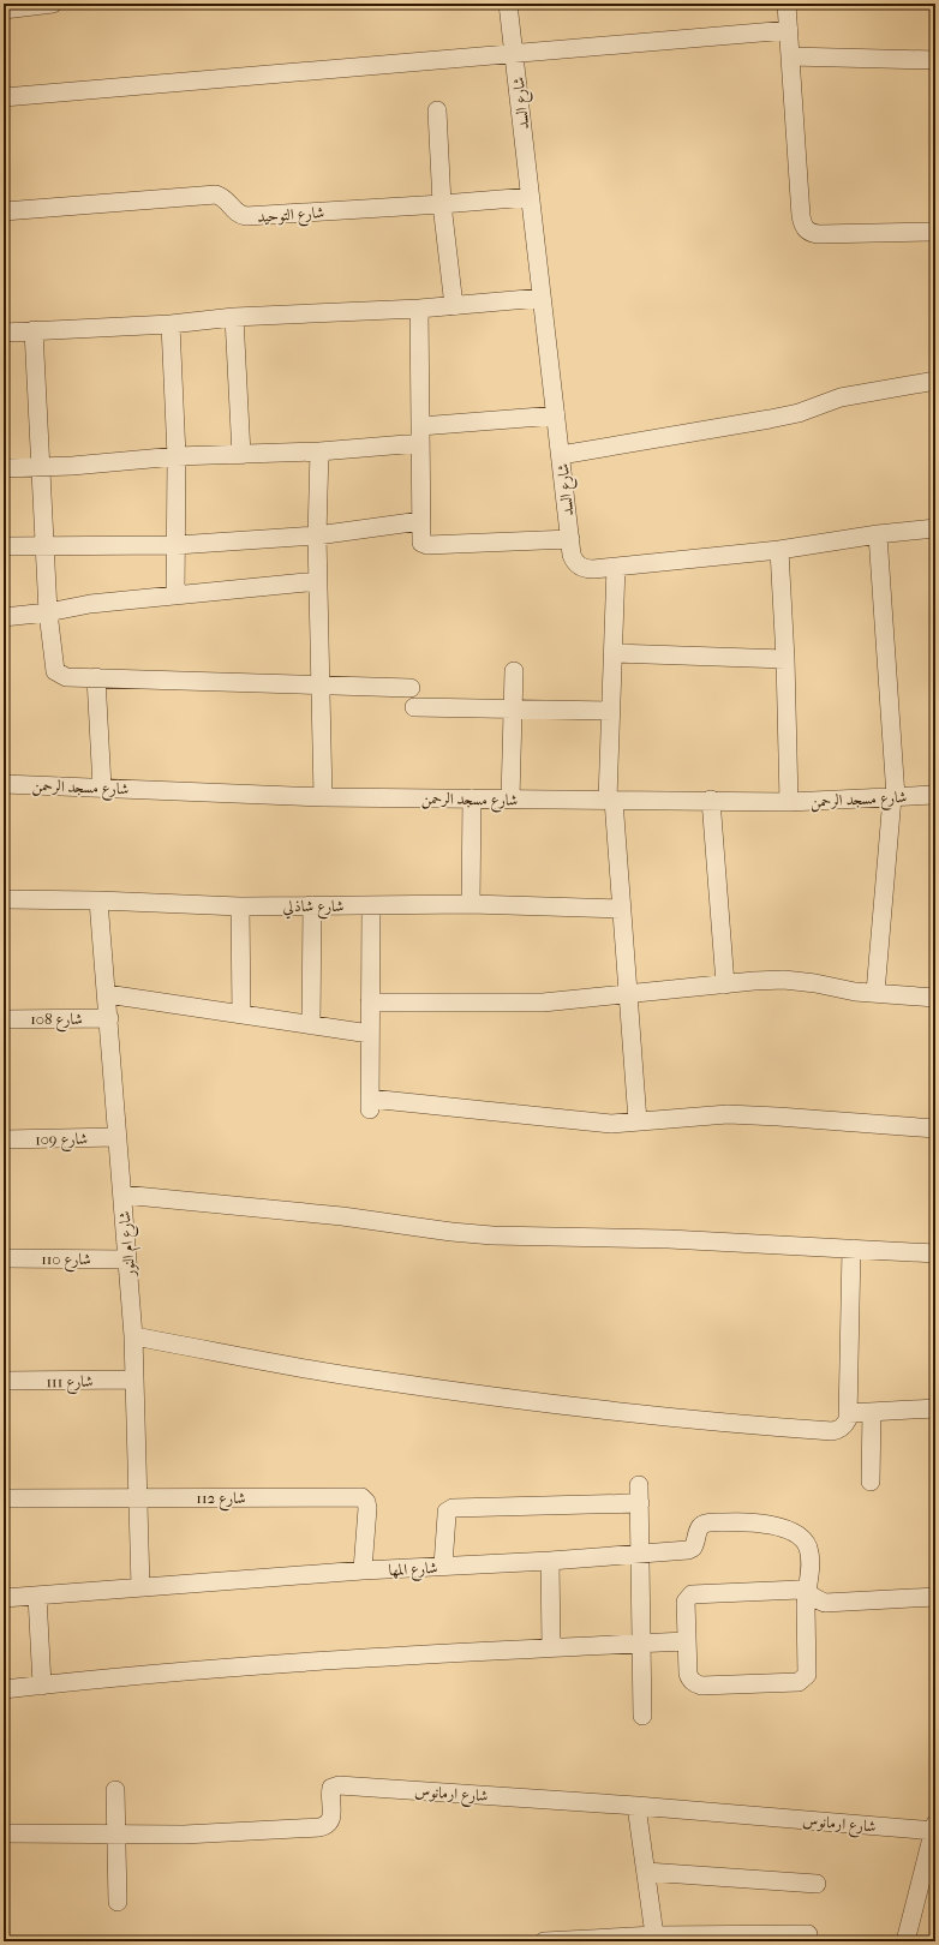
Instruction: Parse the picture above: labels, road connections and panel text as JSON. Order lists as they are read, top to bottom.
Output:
{
  "streets": {
    "street": [
      "شارع السد",
      "شارع التوحيد",
      "شارع مسجد الرحمن",
      "شارع شاذلي",
      "شارع 108",
      "شارع 109",
      "شارع ام النور",
      "شارع 110",
      "شارع 111",
      "شارع 112",
      "شارع المها",
      "شارع ارمانوس"
    ]
  },
  "crossings": [
    ["شارع السد", "شارع التوحيد"],
    ["شارع شاذلي", "شارع ام النور"],
    ["شارع 108", "شارع ام النور"],
    ["شارع 109", "شارع ام النور"],
    ["شارع ام النور", "شارع 110"],
    ["شارع ام النور", "شارع 111"],
    ["شارع ام النور", "شارع 112"],
    ["شارع ام النور", "شارع المها"],
    ["شارع 112", "شارع المها"]
  ]
}
